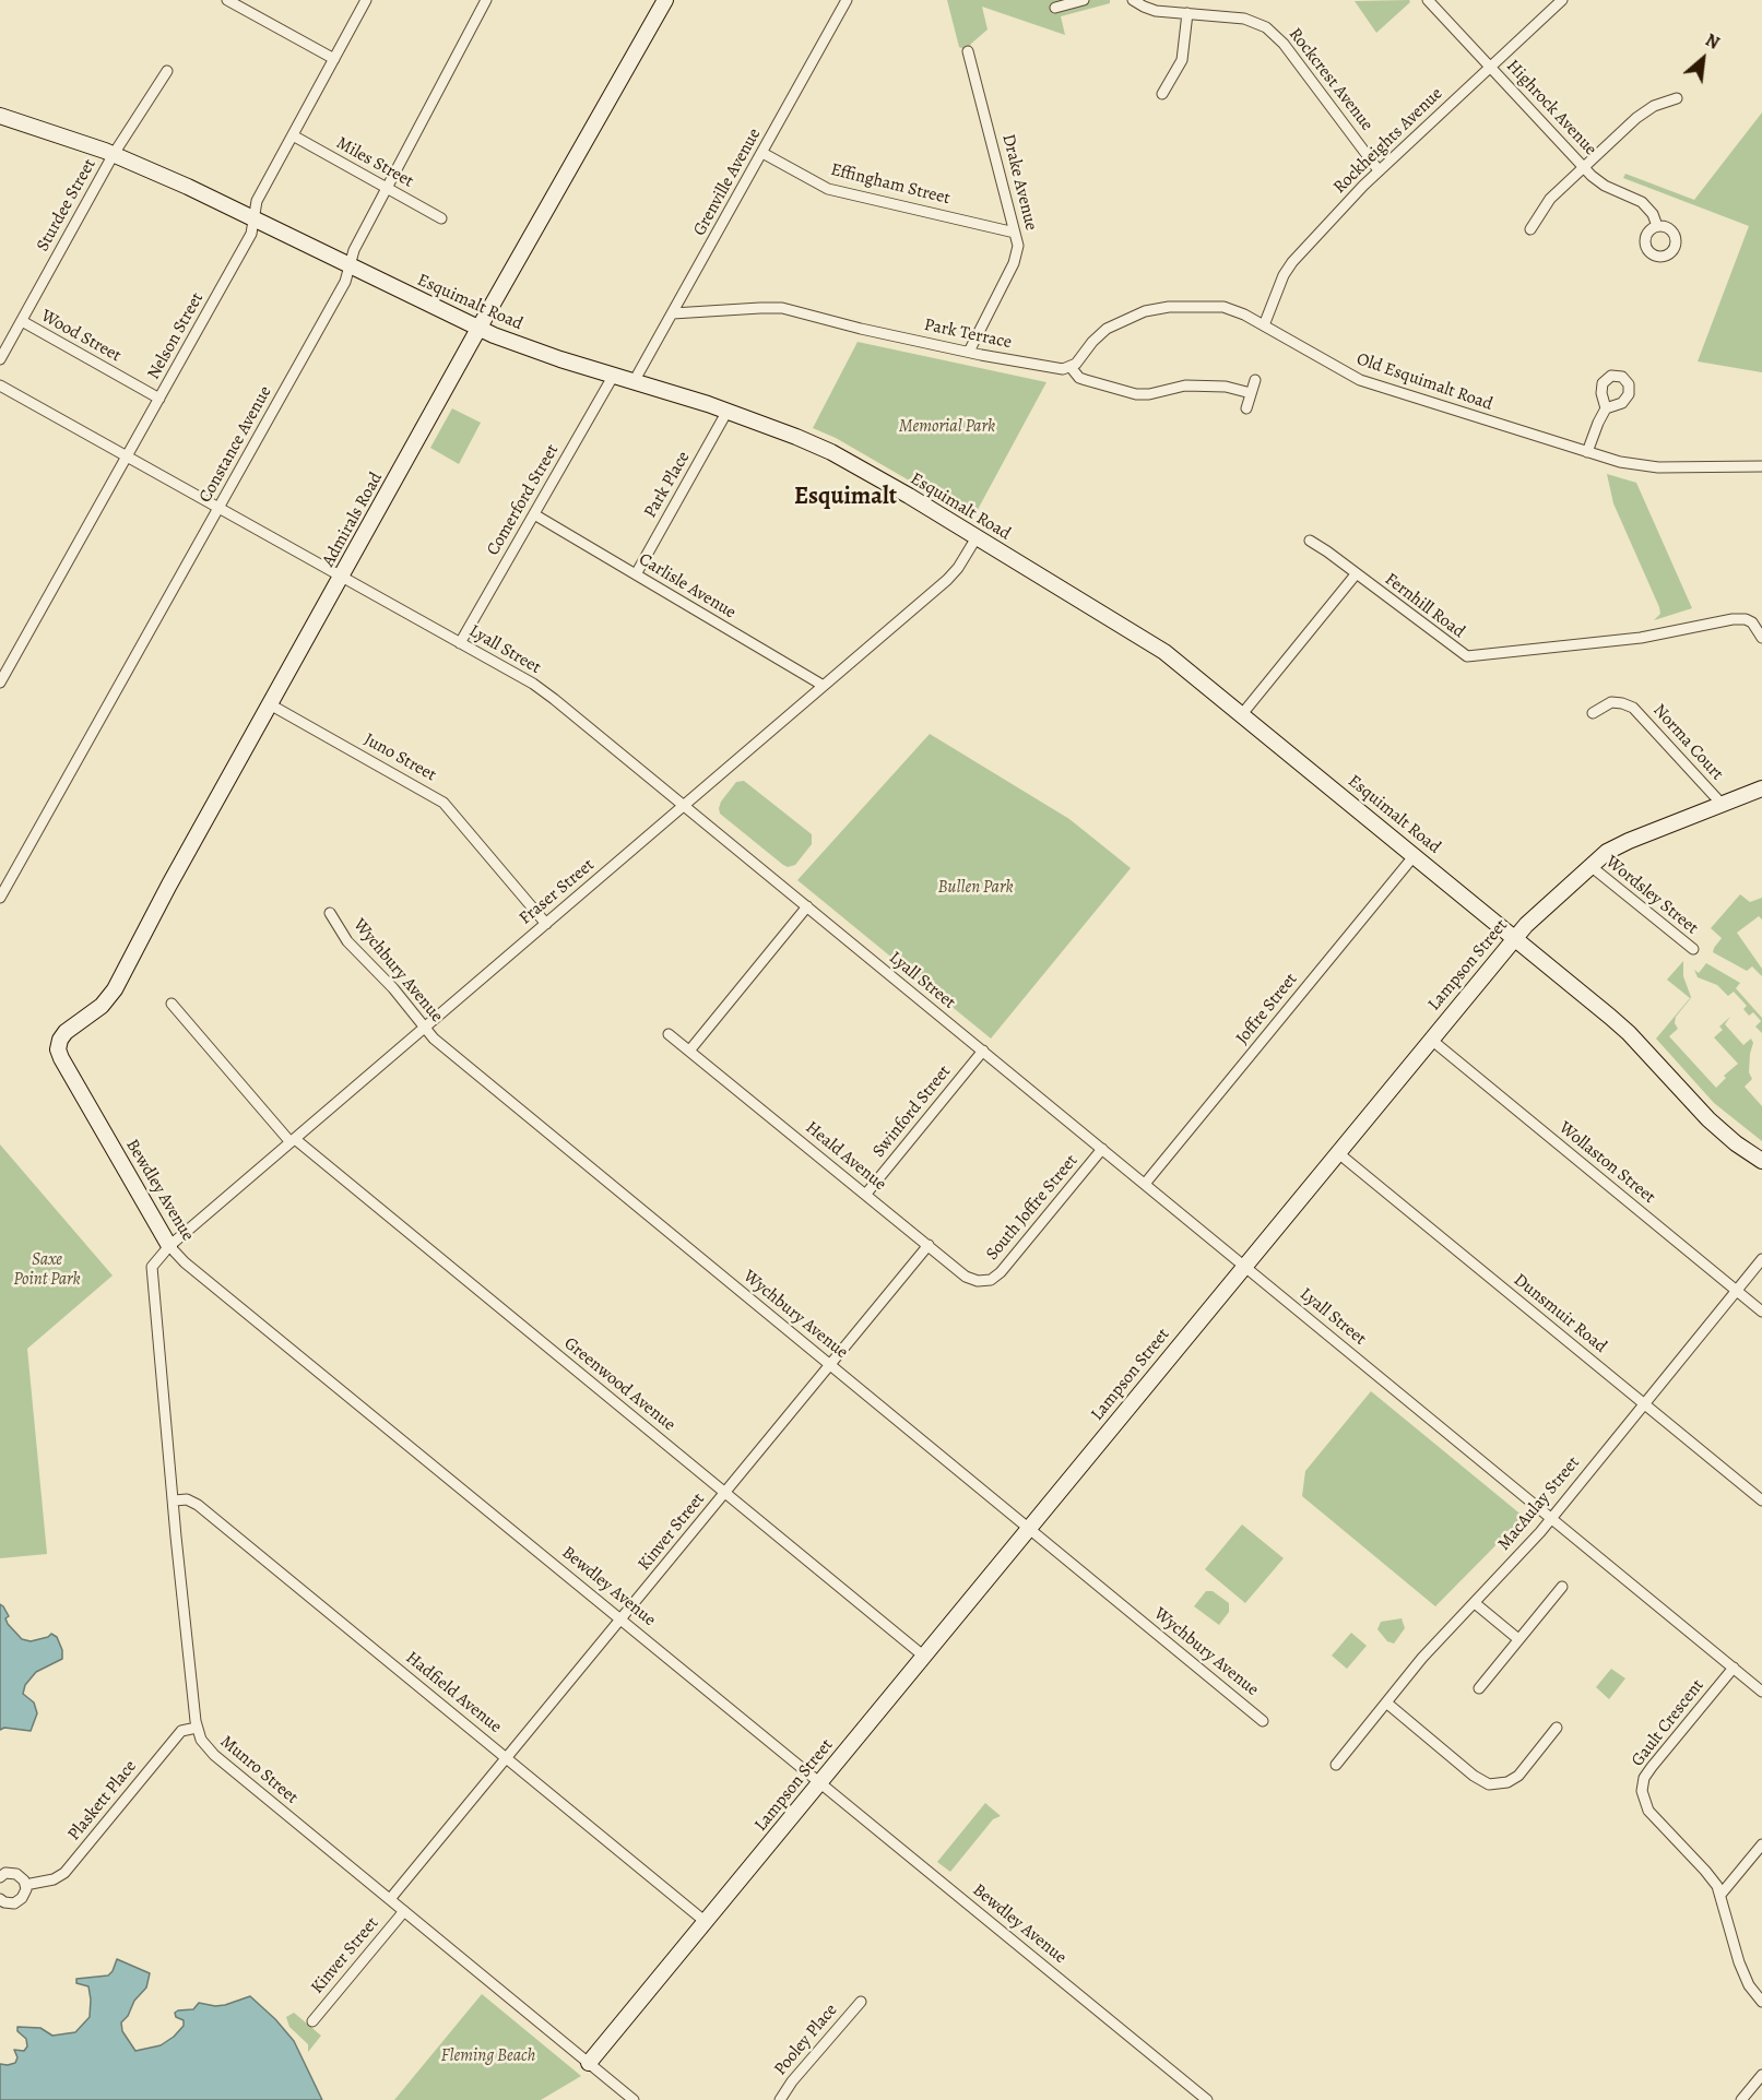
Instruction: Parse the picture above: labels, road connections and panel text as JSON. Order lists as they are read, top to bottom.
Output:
{
  "streets": {
    "street": [
      "Rockcrest Avenue",
      "Highrock Avenue",
      "Rockheights Avenue",
      "Miles Street",
      "Grenville Avenue",
      "Drake Avenue",
      "Effingham Street",
      "Sturdee Street",
      "Esquimalt Road",
      "Park Terrace",
      "Wood Street",
      "Nelson Street",
      "Old Esquimalt Road",
      "Constance Avenue",
      "Park Place",
      "Comerford Street",
      "Admirals Road",
      "Carlisle Avenue",
      "Fernhill Road",
      "Lyall Street",
      "Norma Court",
      "Juno Street",
      "Fraser Street",
      "Wordsley Street",
      "Lampson Street",
      "Wychbury Avenue",
      "Joffre Street",
      "Swinford Street",
      "Heald Avenue",
      "Wollaston Street",
      "Bewdley Avenue",
      "South Joffre Street",
      "Dunsmuir Road",
      "Greenwood Avenue",
      "MacAulay Street",
      "Kinver Street",
      "Hadfield Avenue",
      "Gault Crescent",
      "Munro Street",
      "Plaskett Place",
      "Pooley Place"
    ]
  },
  "crossings": [
    ["Rockcrest Avenue", "Rockheights Avenue"],
    ["Highrock Avenue", "Rockheights Avenue"],
    ["Rockheights Avenue", "Old Esquimalt Road"],
    ["Miles Street", "Nelson Street"],
    ["Miles Street", "Constance Avenue"],
    ["Grenville Avenue", "Effingham Street"],
    ["Grenville Avenue", "Esquimalt Road"],
    ["Grenville Avenue", "Park Terrace"],
    ["Drake Avenue", "Effingham Street"],
    ["Drake Avenue", "Park Terrace"],
    ["Sturdee Street", "Esquimalt Road"],
    ["Sturdee Street", "Wood Street"],
    ["Esquimalt Road", "Nelson Street"],
    ["Esquimalt Road", "Constance Avenue"],
    ["Esquimalt Road", "Park Place"],
    ["Esquimalt Road", "Comerford Street"],
    ["Esquimalt Road", "Admirals Road"],
    ["Esquimalt Road", "Fernhill Road"],
    ["Esquimalt Road", "Fraser Street"],
    ["Esquimalt Road", "Lampson Street"],
    ["Esquimalt Road", "Joffre Street"],
    ["Park Terrace", "Old Esquimalt Road"],
    ["Wood Street", "Nelson Street"],
    ["Nelson Street", "Lyall Street"],
    ["Constance Avenue", "Lyall Street"],
    ["Park Place", "Carlisle Avenue"],
    ["Comerford Street", "Carlisle Avenue"],
    ["Comerford Street", "Lyall Street"],
    ["Admirals Road", "Lyall Street"],
    ["Admirals Road", "Juno Street"],
    ["Admirals Road", "Bewdley Avenue"],
    ["Carlisle Avenue", "Fraser Street"],
    ["Lyall Street", "Fraser Street"],
    ["Lyall Street", "Lampson Street"],
    ["Lyall Street", "Joffre Street"],
    ["Lyall Street", "Swinford Street"],
    ["Lyall Street", "South Joffre Street"],
    ["Lyall Street", "MacAulay Street"],
    ["Lyall Street", "Gault Crescent"],
    ["Norma Court", "Lampson Street"],
    ["Juno Street", "Fraser Street"],
    ["Fraser Street", "Wychbury Avenue"],
    ["Fraser Street", "Bewdley Avenue"],
    ["Fraser Street", "Greenwood Avenue"],
    ["Fraser Street", "Munro Street"],
    ["Wordsley Street", "Lampson Street"],
    ["Lampson Street", "Wychbury Avenue"],
    ["Lampson Street", "Wollaston Street"],
    ["Lampson Street", "Bewdley Avenue"],
    ["Lampson Street", "Dunsmuir Road"],
    ["Lampson Street", "Greenwood Avenue"],
    ["Lampson Street", "Hadfield Avenue"],
    ["Lampson Street", "Munro Street"],
    ["Wychbury Avenue", "Kinver Street"],
    ["Swinford Street", "Heald Avenue"],
    ["Heald Avenue", "South Joffre Street"],
    ["Heald Avenue", "Kinver Street"],
    ["Wollaston Street", "MacAulay Street"],
    ["Bewdley Avenue", "Kinver Street"],
    ["Dunsmuir Road", "MacAulay Street"],
    ["Greenwood Avenue", "Kinver Street"],
    ["Kinver Street", "Hadfield Avenue"],
    ["Kinver Street", "Munro Street"],
    ["Hadfield Avenue", "Munro Street"],
    ["Munro Street", "Plaskett Place"]
  ],
  "districts": ["Esquimalt"],
  "parks": [
    "Memorial Park",
    "Bullen Park",
    "Saxe Point Park",
    "Fleming Beach"
  ],
  "north": "top right"
}
